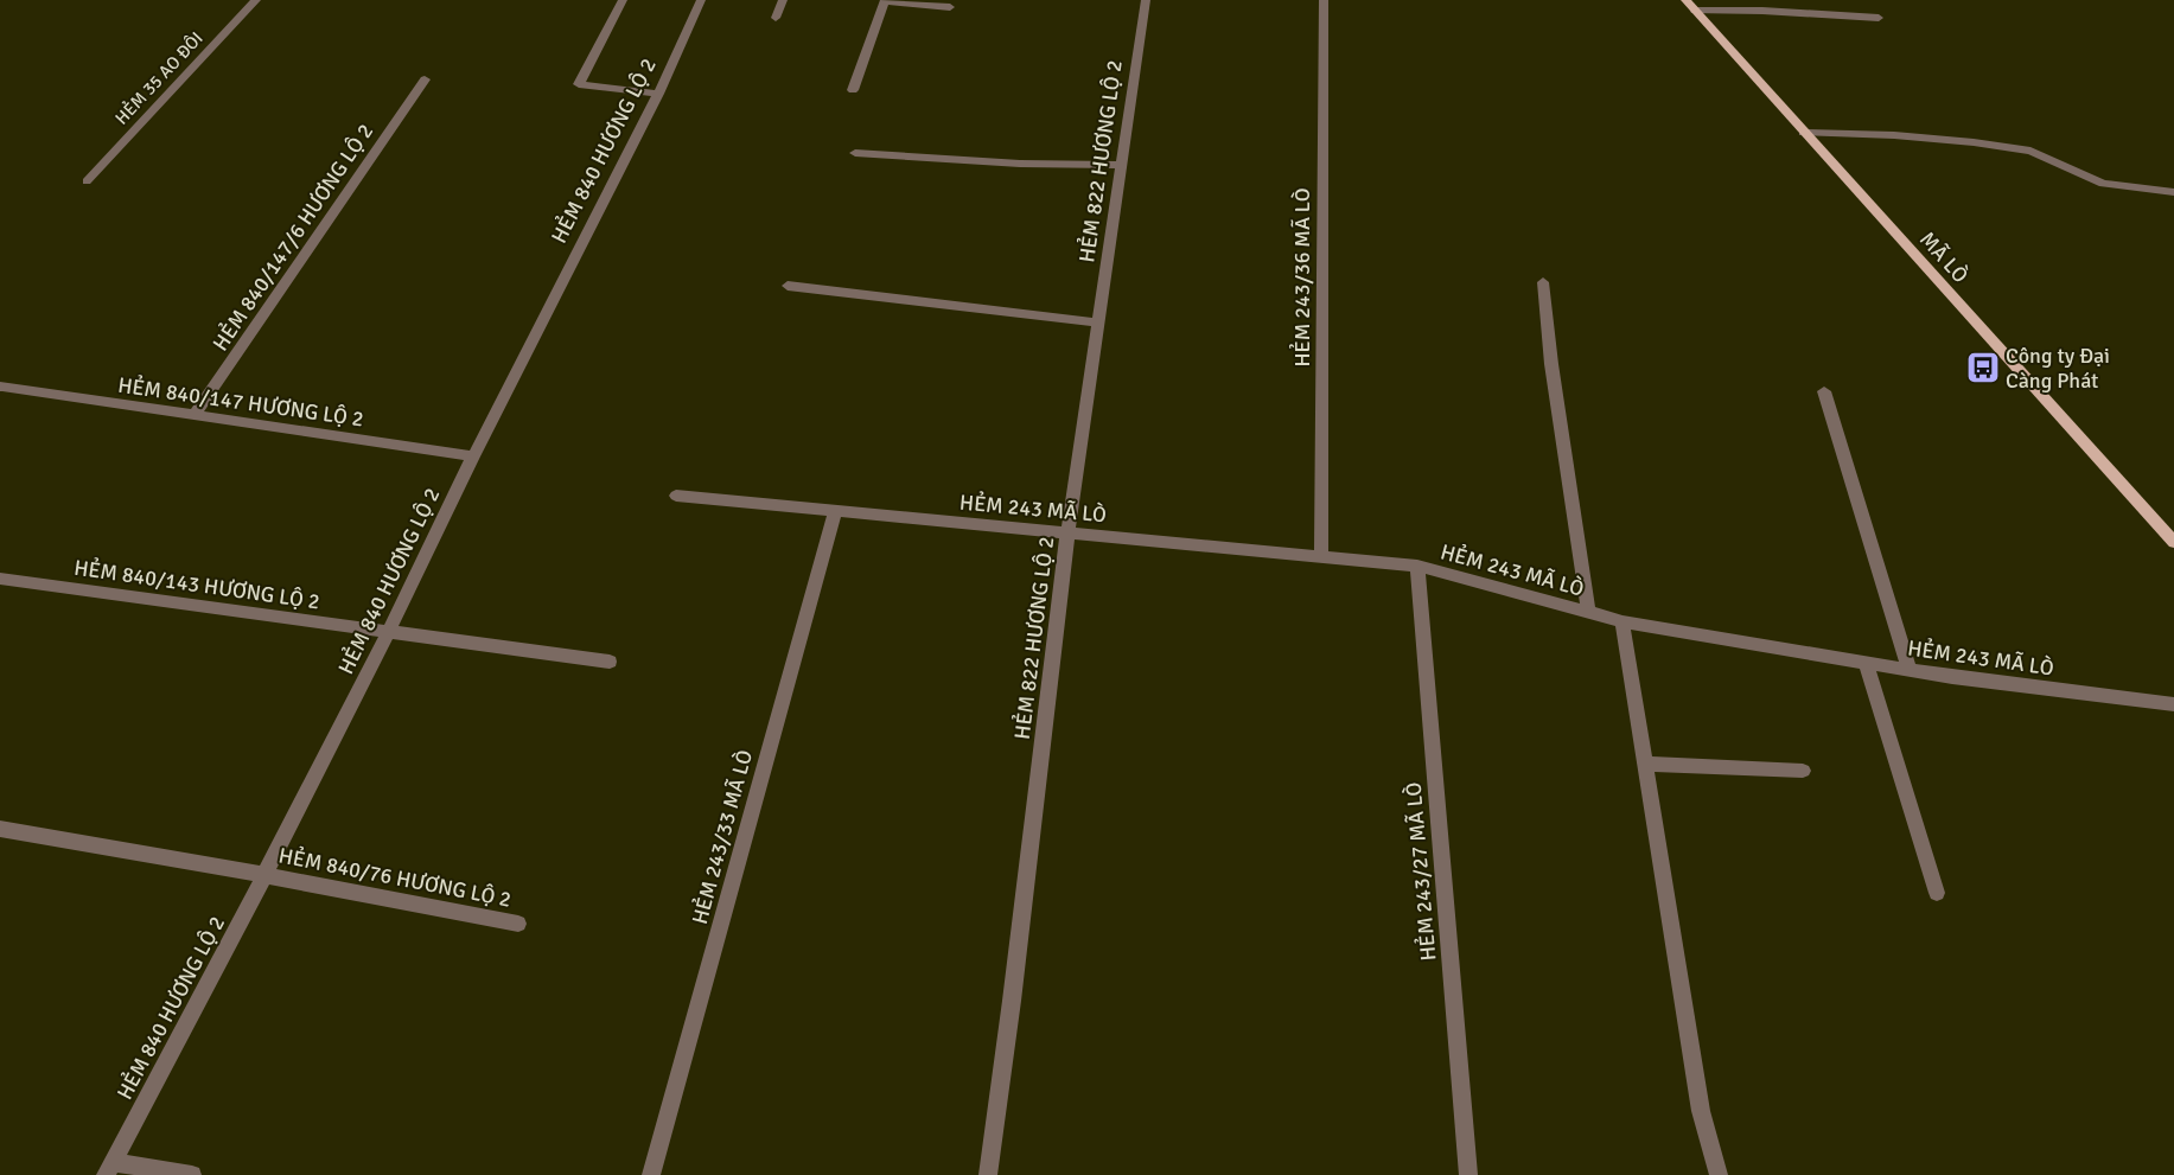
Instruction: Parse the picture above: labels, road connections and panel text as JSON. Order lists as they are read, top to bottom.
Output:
{
  "streets": {
    "main road": ["MÃ LÒ"],
    "street": [
      "HẺM 35 AO ĐÔI",
      "HẺM 840 HƯƠNG LỘ 2",
      "HẺM 822 HƯƠNG LỘ 2",
      "HẺM 840/147/6 HƯƠNG LỘ 2",
      "HẺM 243/36 MÃ LÒ",
      "HẺM 840/147 HƯƠNG LỘ 2",
      "HẺM 243 MÃ LÒ",
      "HẺM 840/143 HƯƠNG LỘ 2",
      "HẺM 243/33 MÃ LÒ",
      "HẺM 243/27 MÃ LÒ",
      "HẺM 840/76 HƯƠNG LỘ 2"
    ]
  },
  "crossings": [
    ["HẺM 840 HƯƠNG LỘ 2", "HẺM 840/147 HƯƠNG LỘ 2"],
    ["HẺM 840 HƯƠNG LỘ 2", "HẺM 840/143 HƯƠNG LỘ 2"],
    ["HẺM 840 HƯƠNG LỘ 2", "HẺM 840/76 HƯƠNG LỘ 2"],
    ["HẺM 822 HƯƠNG LỘ 2", "HẺM 243 MÃ LÒ"],
    ["HẺM 840/147/6 HƯƠNG LỘ 2", "HẺM 840/147 HƯƠNG LỘ 2"],
    ["HẺM 243/36 MÃ LÒ", "HẺM 243 MÃ LÒ"],
    ["HẺM 243 MÃ LÒ", "HẺM 243/33 MÃ LÒ"],
    ["HẺM 243 MÃ LÒ", "HẺM 243/27 MÃ LÒ"]
  ],
  "places": {
    "bus stop": ["Công ty Đại Càng Phát"]
  }
}
